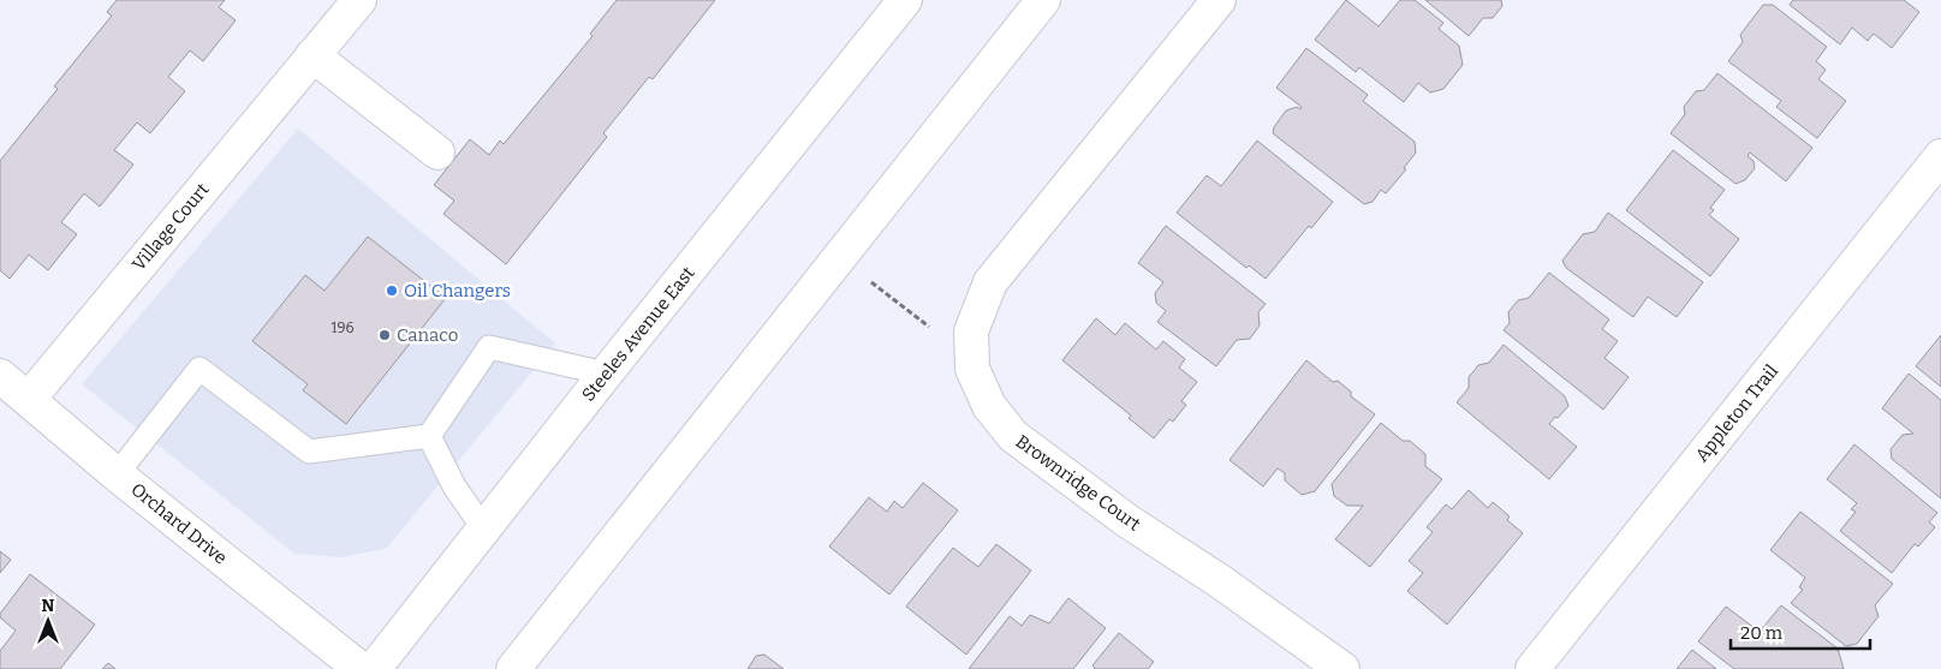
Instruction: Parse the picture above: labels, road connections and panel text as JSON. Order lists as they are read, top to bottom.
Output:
{
  "streets": {
    "street": [
      "Village Court",
      "Steeles Avenue East",
      "Appleton Trail",
      "Brownridge Court",
      "Orchard Drive"
    ]
  },
  "crossings": [
    ["Village Court", "Orchard Drive"]
  ],
  "places": ["Oil Changers", "Canaco"],
  "house_numbers": ["196"],
  "scale_bar": "20 m",
  "north": "top"
}
